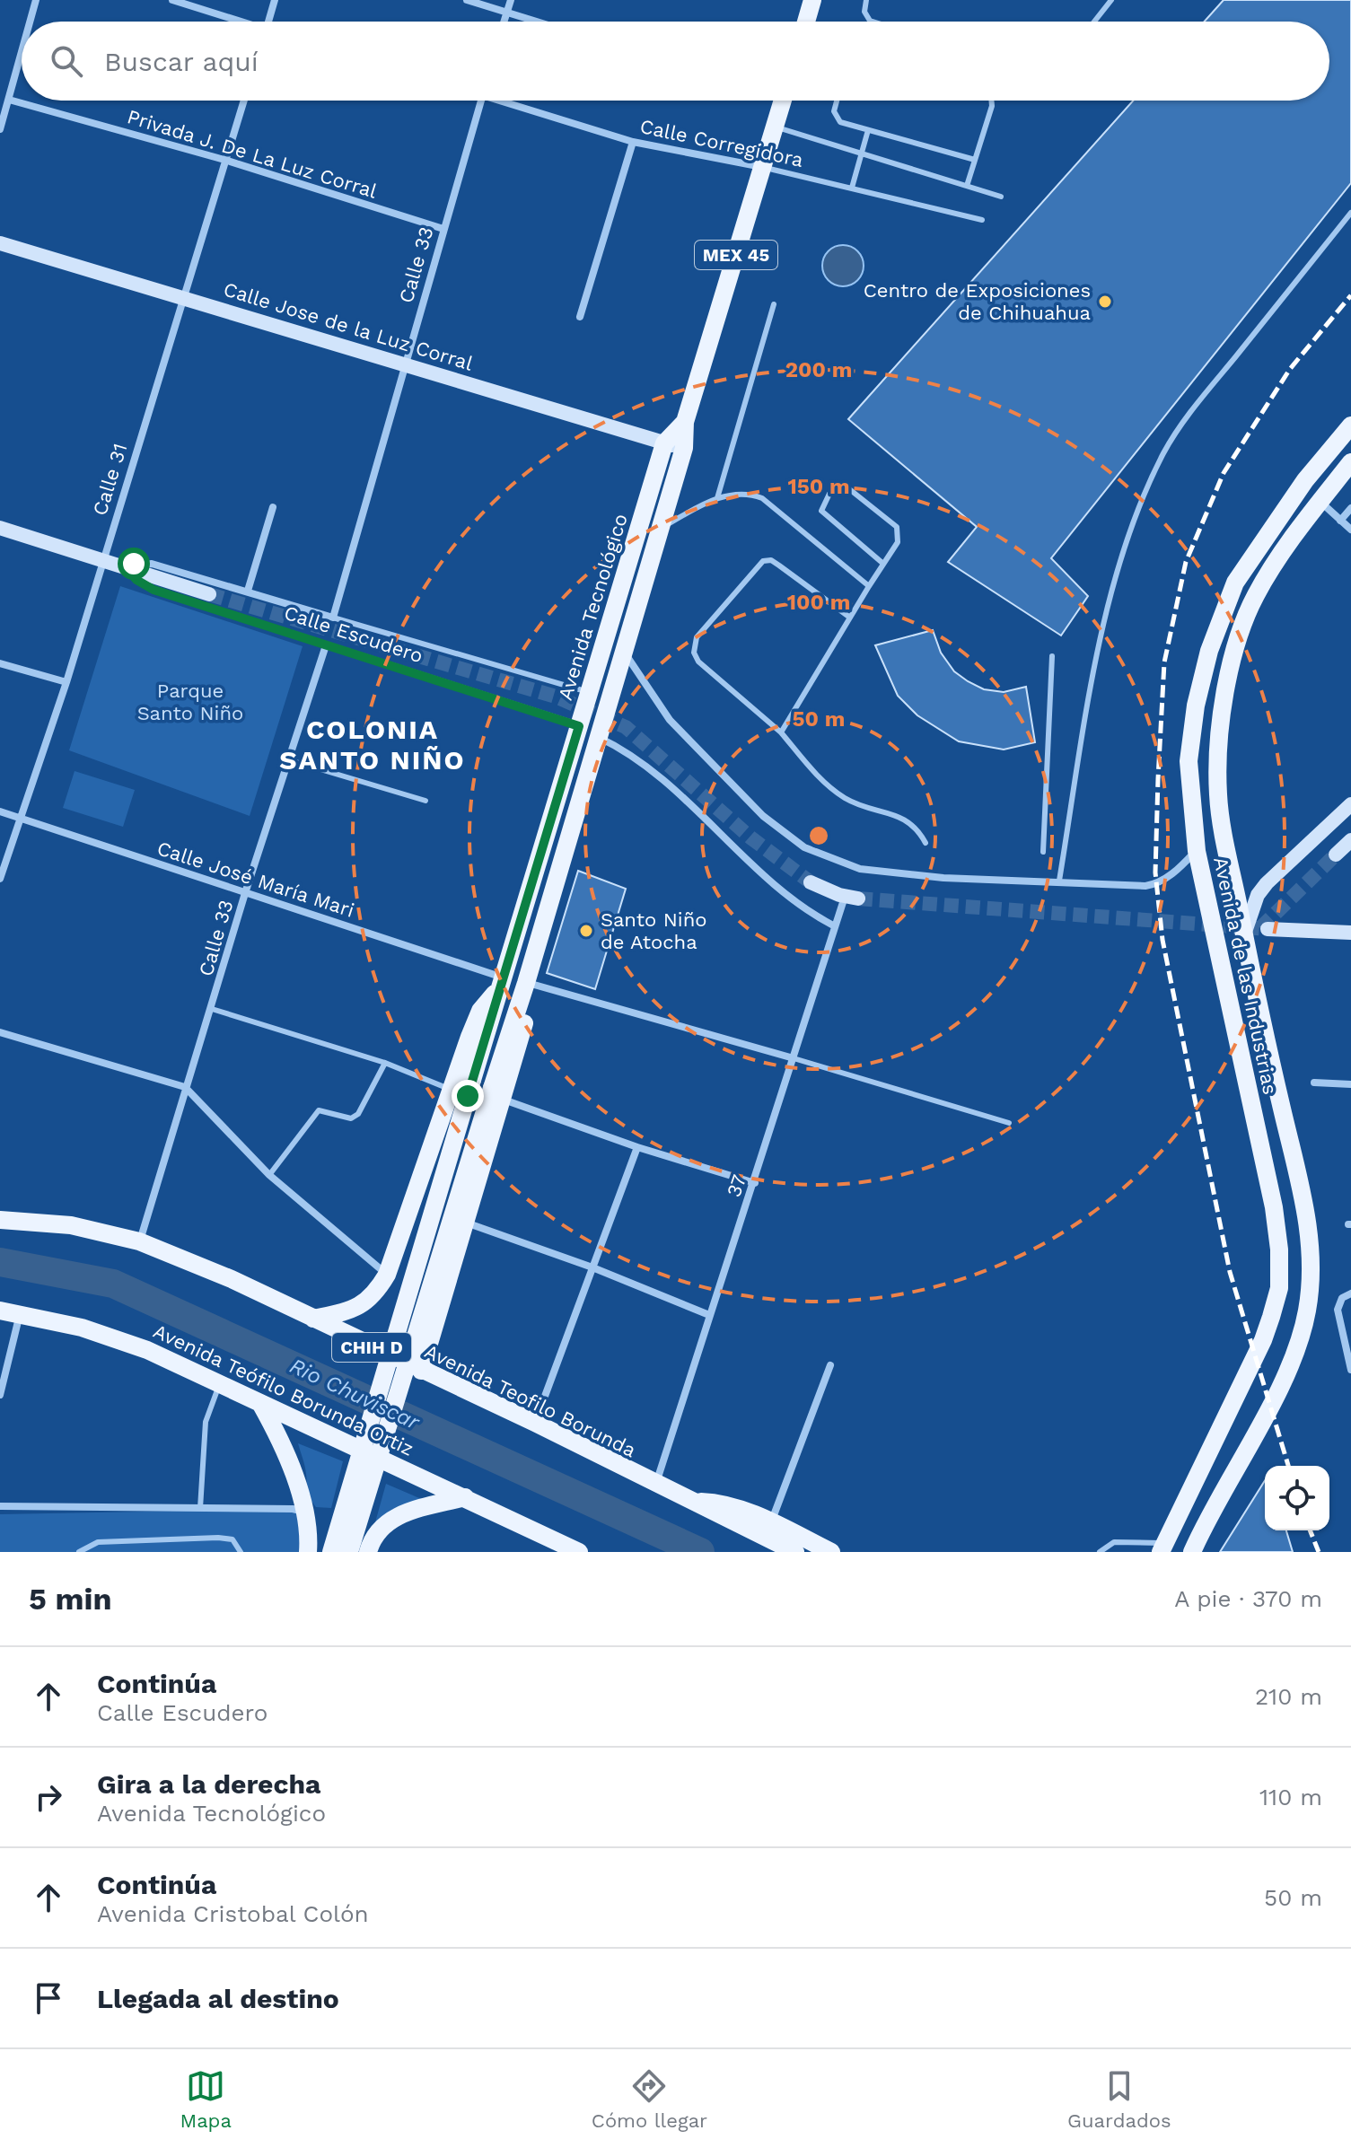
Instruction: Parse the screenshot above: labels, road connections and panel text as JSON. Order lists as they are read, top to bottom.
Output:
{
  "streets": {
    "main road": [
      "MEX 45",
      "Calle Jose de la Luz Corral",
      "Avenida Tecnológico",
      "Calle Escudero",
      "Avenida de las Industrias",
      "CHIH D",
      "Avenida Teófilo Borunda Ortiz",
      "Avenida Teofilo Borunda"
    ],
    "street": [
      "Calle Corregidora",
      "Privada J. De La Luz Corral",
      "Calle 33",
      "Calle 31",
      "Calle José María Mari",
      "37"
    ]
  },
  "crossings": [
    ["Calle Corregidora", "Avenida Tecnológico"],
    ["Privada J. De La Luz Corral", "Calle 33"],
    ["Privada J. De La Luz Corral", "Calle 31"],
    ["MEX 45", "Avenida Tecnológico"],
    ["MEX 45", "Calle José María Mari"],
    ["Calle 33", "Calle Jose de la Luz Corral"],
    ["Calle 33", "Calle Escudero"],
    ["Calle 33", "Calle José María Mari"],
    ["Calle 33", "Avenida Teofilo Borunda"],
    ["Calle Jose de la Luz Corral", "Calle 31"],
    ["Calle Jose de la Luz Corral", "Avenida Tecnológico"],
    ["Calle 31", "Calle Escudero"],
    ["Calle 31", "Calle José María Mari"],
    ["Avenida Tecnológico", "Calle Escudero"],
    ["Avenida Tecnológico", "Calle José María Mari"],
    ["37", "Avenida Teofilo Borunda"]
  ],
  "districts": ["COLONIA SANTO NIÑO"],
  "water": ["Rio Chuviscar"],
  "parks": ["Parque Santo Niño"],
  "places": ["Centro de Exposiciones de Chihuahua", "Santo Niño de Atocha"],
  "page": {
    "search": "Buscar aquí",
    "heading": ["5 min", "A pie · 370 m"],
    "list": [
      ["Continúa", "Calle Escudero", "210 m"],
      ["Gira a la derecha", "Avenida Tecnológico", "110 m"],
      ["Continúa", "Avenida Cristobal Colón", "50 m"],
      "Llegada al destino"
    ],
    "nav": ["Mapa", "Cómo llegar", "Guardados"]
  },
  "rings": [
    "200 m",
    "150 m",
    "100 m",
    "50 m"
  ]
}
